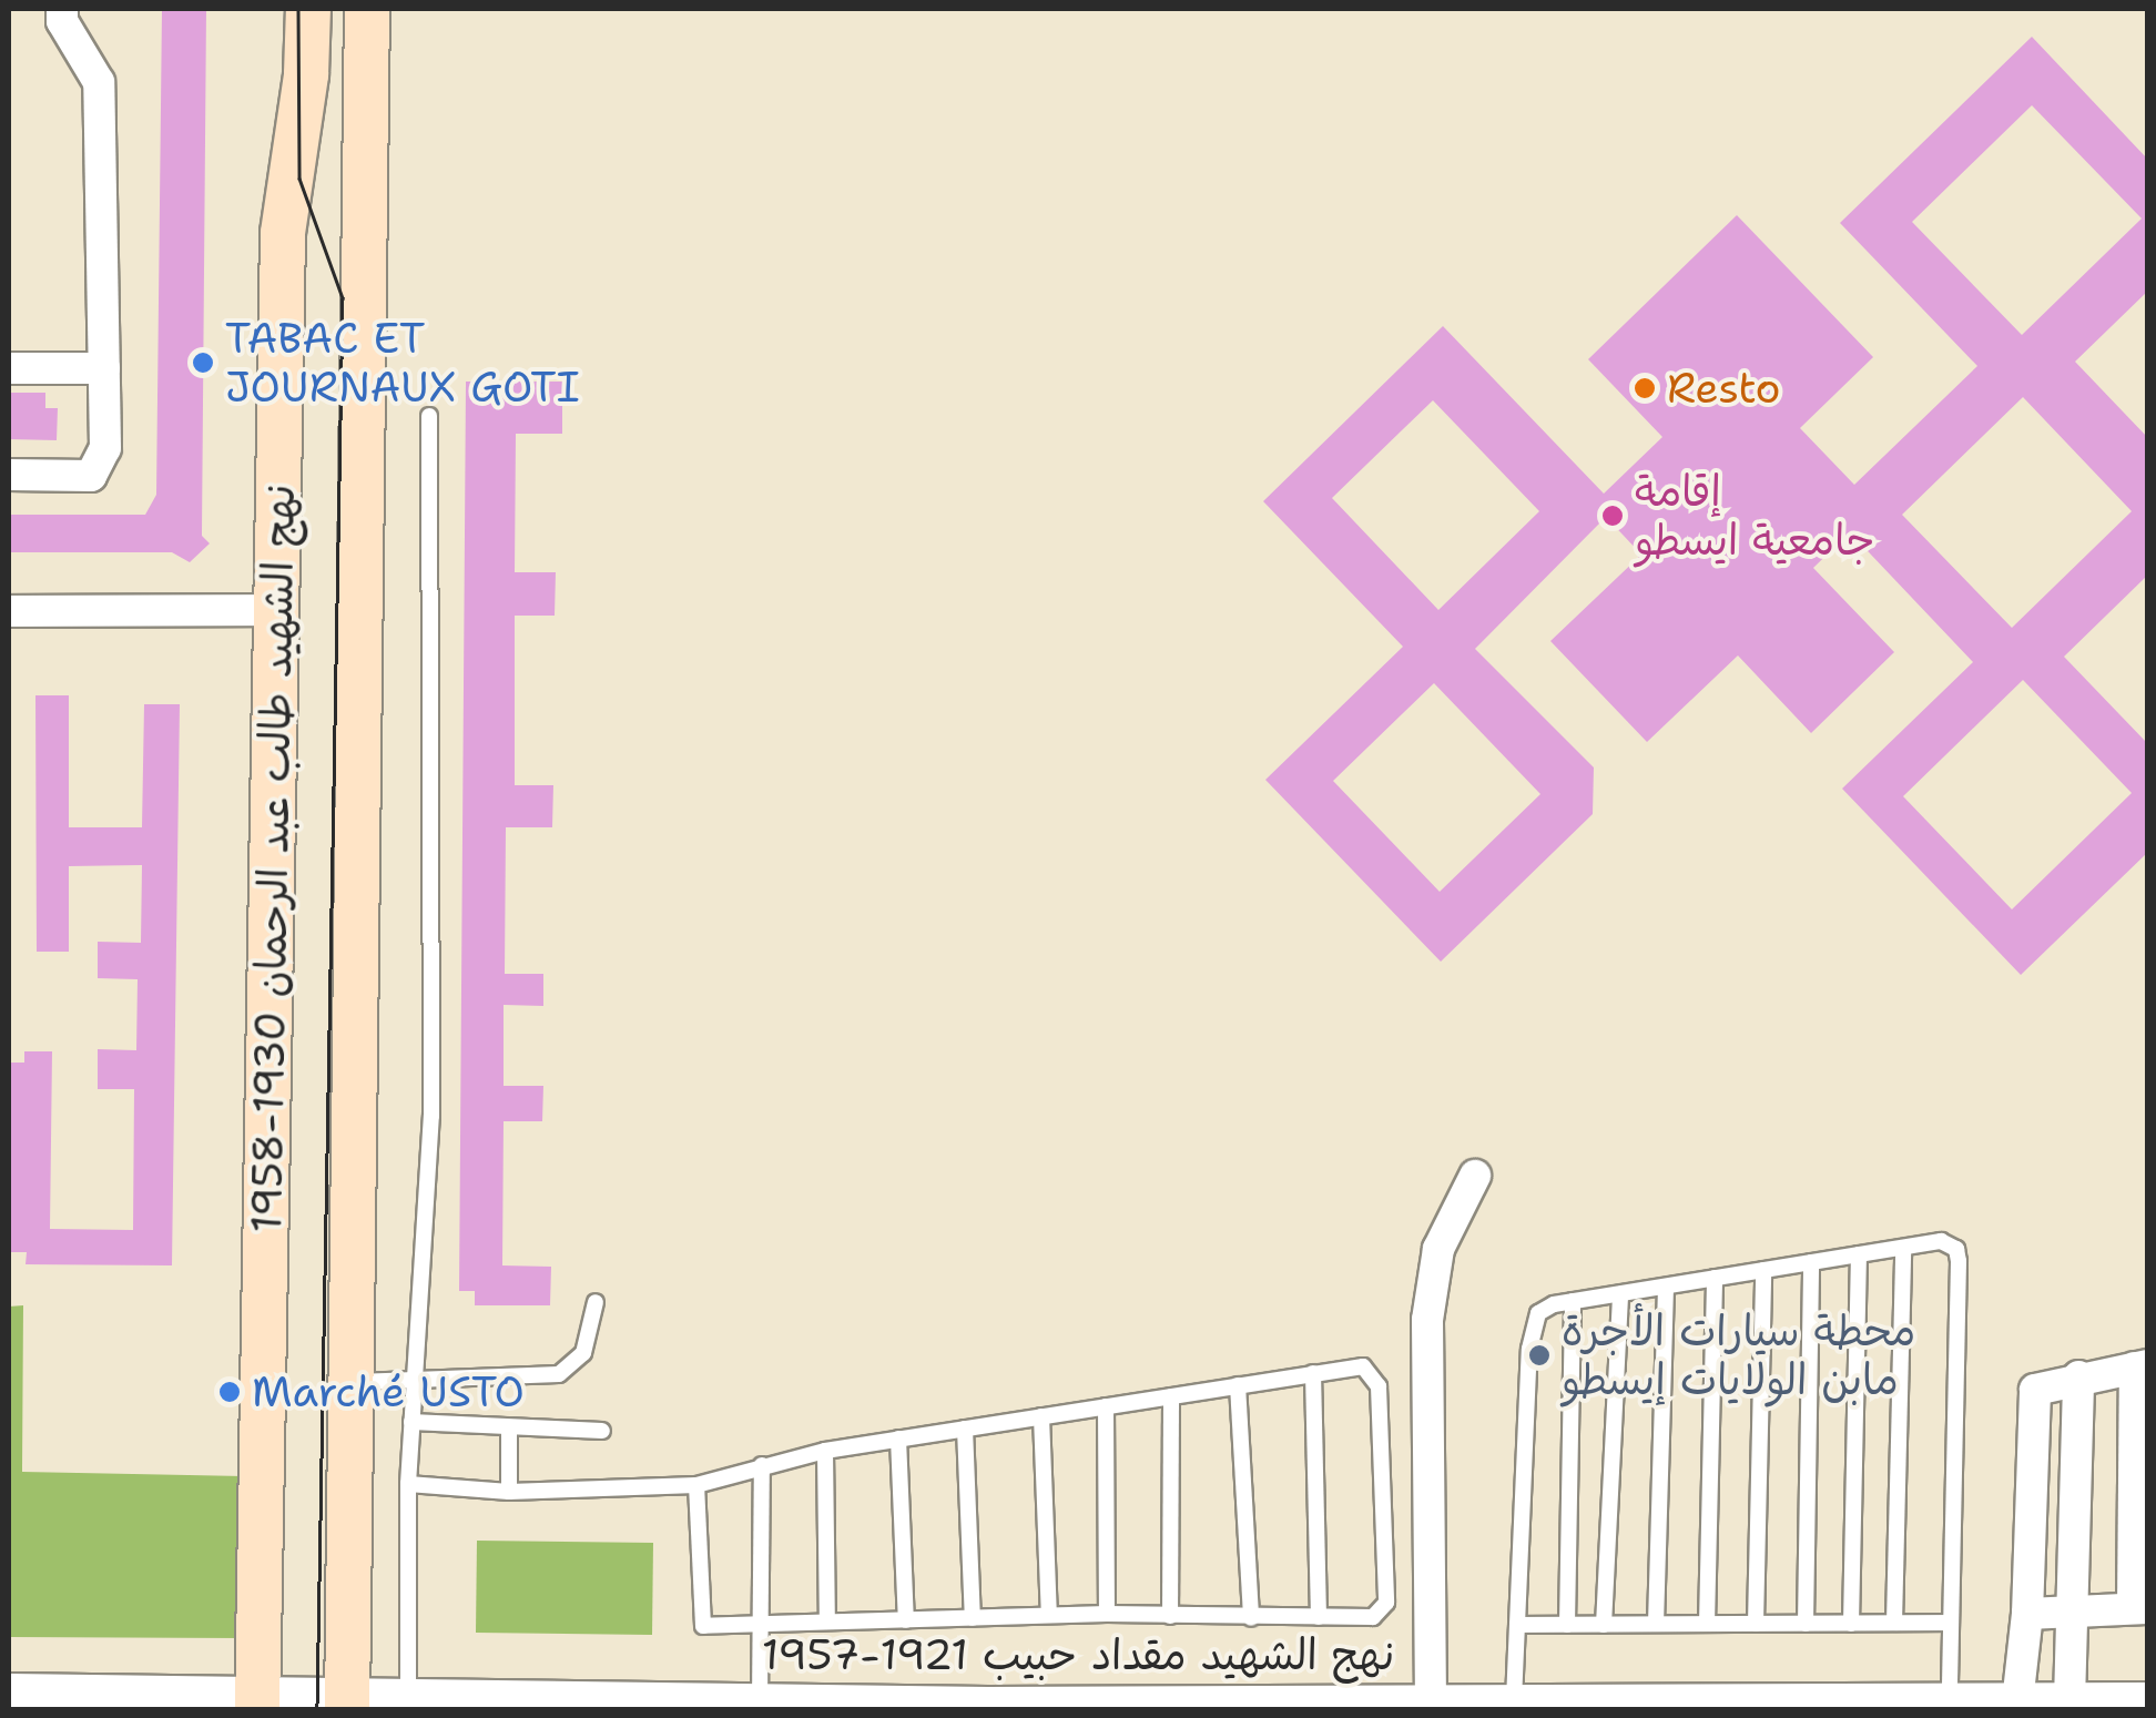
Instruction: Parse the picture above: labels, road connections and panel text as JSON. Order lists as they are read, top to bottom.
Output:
{
  "streets": {
    "main road": ["نهج الشهيد طالب عبد الرحمان 1930-1958"],
    "street": ["نهج الشهيد مقداد حبيب 1921-1957"]
  },
  "crossings": [
    ["نهج الشهيد طالب عبد الرحمان 1930-1958", "نهج الشهيد مقداد حبيب 1921-1957"]
  ],
  "places": [
    "TABAC ET JOURNAUX GOTI",
    "Resto",
    "إقامة جامعية ايسطو",
    "محطة سيارات الأجرة مابن الولايات إيسطو",
    "Marché USTO"
  ]
}
